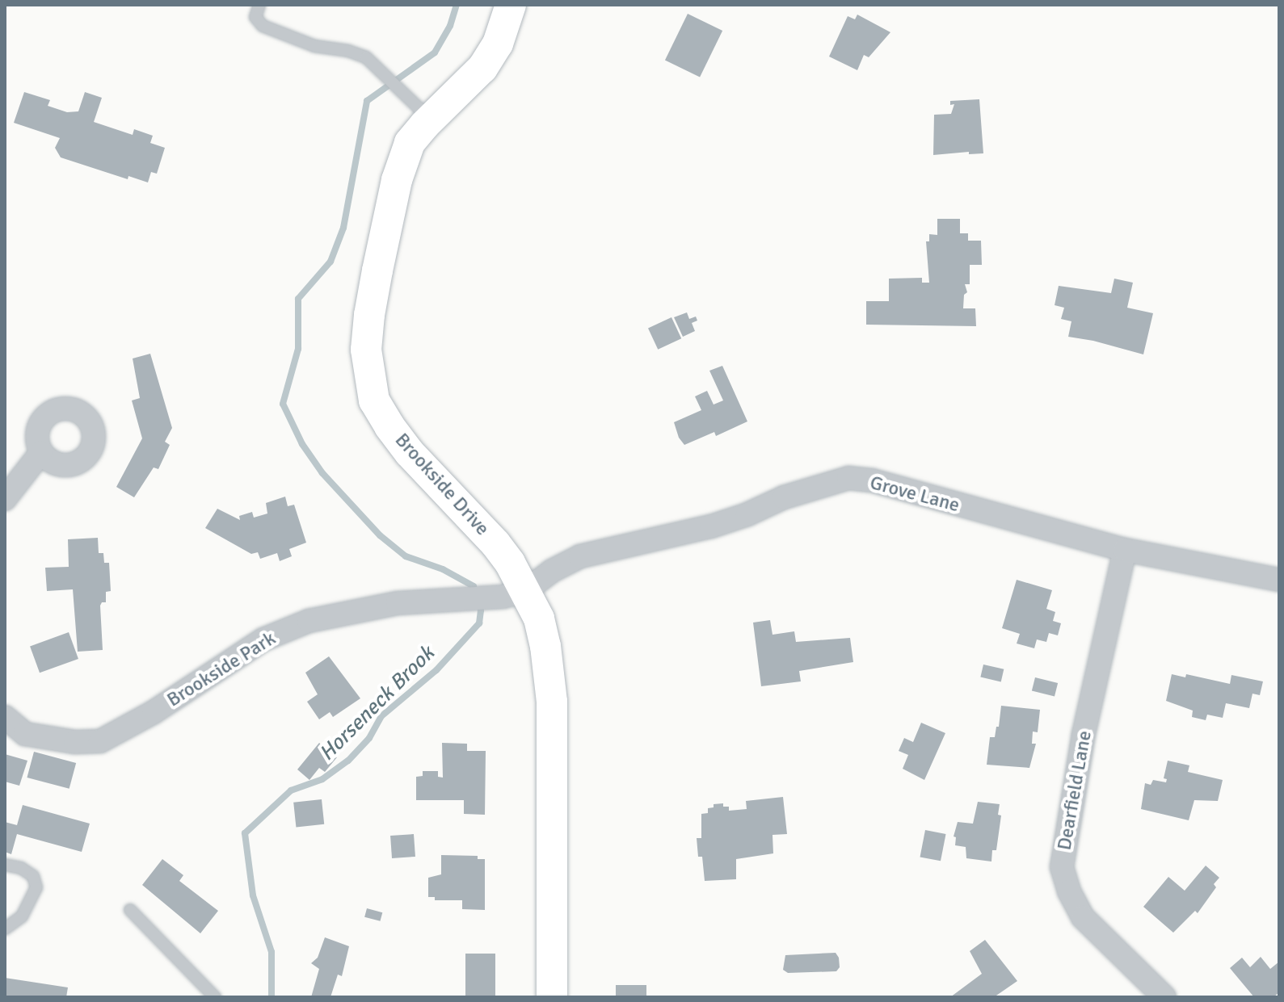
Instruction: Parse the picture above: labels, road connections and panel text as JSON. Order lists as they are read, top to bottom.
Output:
{
  "streets": {
    "street": [
      "Brookside Drive",
      "Grove Lane",
      "Brookside Park",
      "Dearfield Lane"
    ]
  },
  "crossings": [
    ["Brookside Drive", "Grove Lane"],
    ["Brookside Drive", "Brookside Park"],
    ["Grove Lane", "Brookside Park"],
    ["Grove Lane", "Dearfield Lane"]
  ],
  "water": ["Horseneck Brook"]
}
